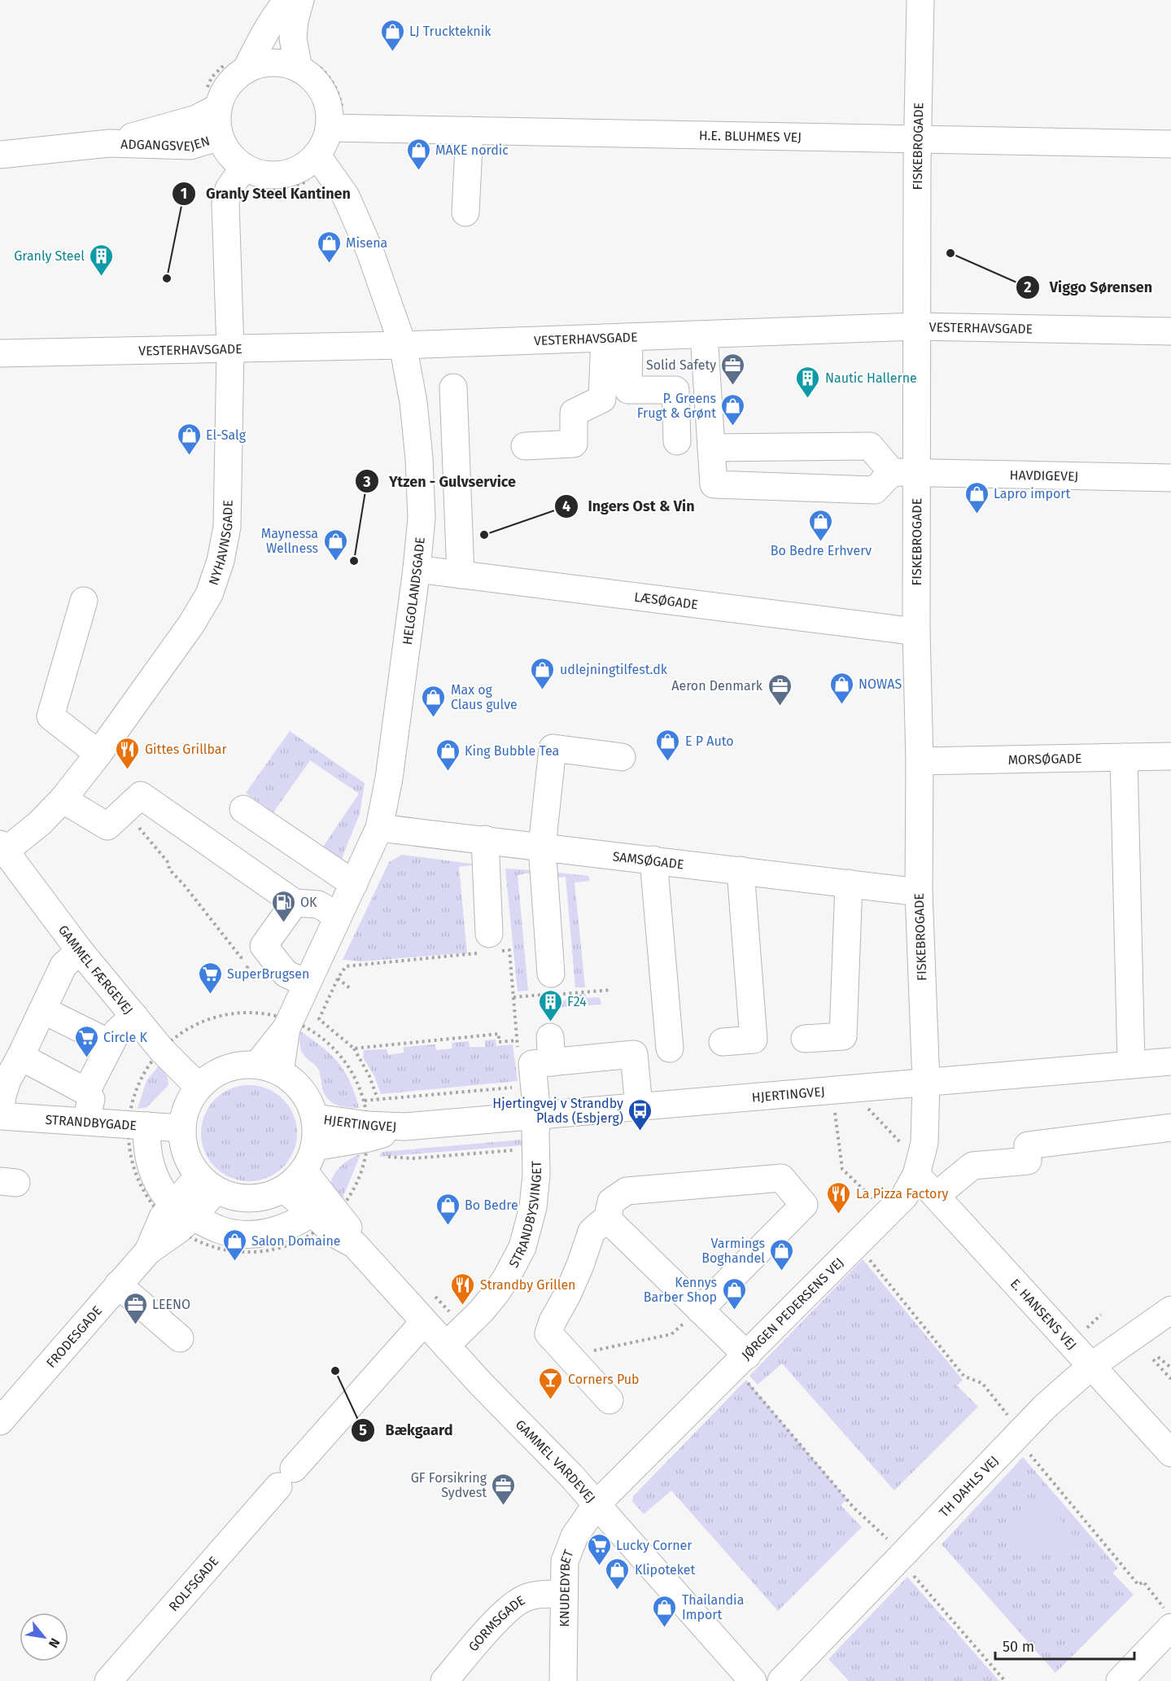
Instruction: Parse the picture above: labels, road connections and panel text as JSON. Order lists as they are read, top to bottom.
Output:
{
  "streets": {
    "street": [
      "H.E. BLUHMES VEJ",
      "ADGANGSVEJEN",
      "FISKEBROGADE",
      "VESTERHAVSGADE",
      "HAVDIGEVEJ",
      "NYHAVNSGADE",
      "HELGOLANDSGADE",
      "LÆSØGADE",
      "MORSØGADE",
      "SAMSØGADE",
      "GAMMEL FÆRGEVEJ",
      "HJERTINGVEJ",
      "STRANDBYGADE",
      "STRANDBYSVINGET",
      "JØRGEN PEDERSENS VEJ",
      "E. HANSENS VEJ",
      "FRODESGADE",
      "GAMMEL VARDEVEJ",
      "TH DAHLS VEJ",
      "ROLFSGADE",
      "KNUDEDYBET",
      "GORMSGADE"
    ]
  },
  "crossings": [
    ["H.E. BLUHMES VEJ", "ADGANGSVEJEN"],
    ["H.E. BLUHMES VEJ", "FISKEBROGADE"],
    ["H.E. BLUHMES VEJ", "NYHAVNSGADE"],
    ["H.E. BLUHMES VEJ", "HELGOLANDSGADE"],
    ["ADGANGSVEJEN", "NYHAVNSGADE"],
    ["ADGANGSVEJEN", "HELGOLANDSGADE"],
    ["FISKEBROGADE", "VESTERHAVSGADE"],
    ["FISKEBROGADE", "HAVDIGEVEJ"],
    ["FISKEBROGADE", "LÆSØGADE"],
    ["FISKEBROGADE", "MORSØGADE"],
    ["FISKEBROGADE", "SAMSØGADE"],
    ["FISKEBROGADE", "HJERTINGVEJ"],
    ["FISKEBROGADE", "JØRGEN PEDERSENS VEJ"],
    ["VESTERHAVSGADE", "NYHAVNSGADE"],
    ["VESTERHAVSGADE", "HELGOLANDSGADE"],
    ["NYHAVNSGADE", "HELGOLANDSGADE"],
    ["NYHAVNSGADE", "GAMMEL FÆRGEVEJ"],
    ["HELGOLANDSGADE", "LÆSØGADE"],
    ["HELGOLANDSGADE", "SAMSØGADE"],
    ["HELGOLANDSGADE", "GAMMEL FÆRGEVEJ"],
    ["HELGOLANDSGADE", "HJERTINGVEJ"],
    ["HELGOLANDSGADE", "STRANDBYGADE"],
    ["HELGOLANDSGADE", "FRODESGADE"],
    ["HELGOLANDSGADE", "GAMMEL VARDEVEJ"],
    ["GAMMEL FÆRGEVEJ", "HJERTINGVEJ"],
    ["GAMMEL FÆRGEVEJ", "STRANDBYGADE"],
    ["GAMMEL FÆRGEVEJ", "FRODESGADE"],
    ["GAMMEL FÆRGEVEJ", "GAMMEL VARDEVEJ"],
    ["HJERTINGVEJ", "STRANDBYGADE"],
    ["HJERTINGVEJ", "STRANDBYSVINGET"],
    ["HJERTINGVEJ", "JØRGEN PEDERSENS VEJ"],
    ["HJERTINGVEJ", "FRODESGADE"],
    ["HJERTINGVEJ", "GAMMEL VARDEVEJ"],
    ["STRANDBYGADE", "FRODESGADE"],
    ["STRANDBYGADE", "GAMMEL VARDEVEJ"],
    ["STRANDBYSVINGET", "GAMMEL VARDEVEJ"],
    ["JØRGEN PEDERSENS VEJ", "E. HANSENS VEJ"],
    ["JØRGEN PEDERSENS VEJ", "GAMMEL VARDEVEJ"],
    ["JØRGEN PEDERSENS VEJ", "KNUDEDYBET"],
    ["E. HANSENS VEJ", "TH DAHLS VEJ"],
    ["FRODESGADE", "GAMMEL VARDEVEJ"],
    ["GAMMEL VARDEVEJ", "ROLFSGADE"],
    ["GAMMEL VARDEVEJ", "KNUDEDYBET"],
    ["KNUDEDYBET", "GORMSGADE"]
  ],
  "places": {
    "shop": [
      "LJ Truckteknik",
      "MAKE nordic",
      "Misena",
      "P. Greens Frugt & Grønt",
      "El-Salg",
      "Lapro import",
      "Bo Bedre Erhverv",
      "Maynessa Wellness",
      "udlejningtilfest.dk",
      "NOWAS",
      "Max og Claus gulve",
      "E P Auto",
      "King Bubble Tea",
      "Bo Bedre",
      "Salon Domaine",
      "Varmings Boghandel",
      "Kennys Barber Shop",
      "Klipoteket",
      "Thailandia Import"
    ],
    "other": [
      "Viggo Sørensen",
      "Granly Steel Kantinen",
      "Ingers Ost & Vin",
      "Ytzen - Gulvservice",
      "Bækgaard"
    ],
    "building": ["Granly Steel", "Nautic Hallerne", "F24"],
    "office": [
      "Solid Safety",
      "Aeron Denmark",
      "LEENO",
      "GF Forsikring Sydvest"
    ],
    "restaurant": ["Gittes Grillbar", "La Pizza Factory", "Strandby Grillen"],
    "fuel station": ["OK"],
    "supermarket": ["SuperBrugsen", "Circle K", "Lucky Corner"],
    "bus stop": ["Hjertingvej v Strandby Plads (Esbjerg)"],
    "bar": ["Corners Pub"]
  },
  "scale_bar": "50 m",
  "north": "bottom right"
}
